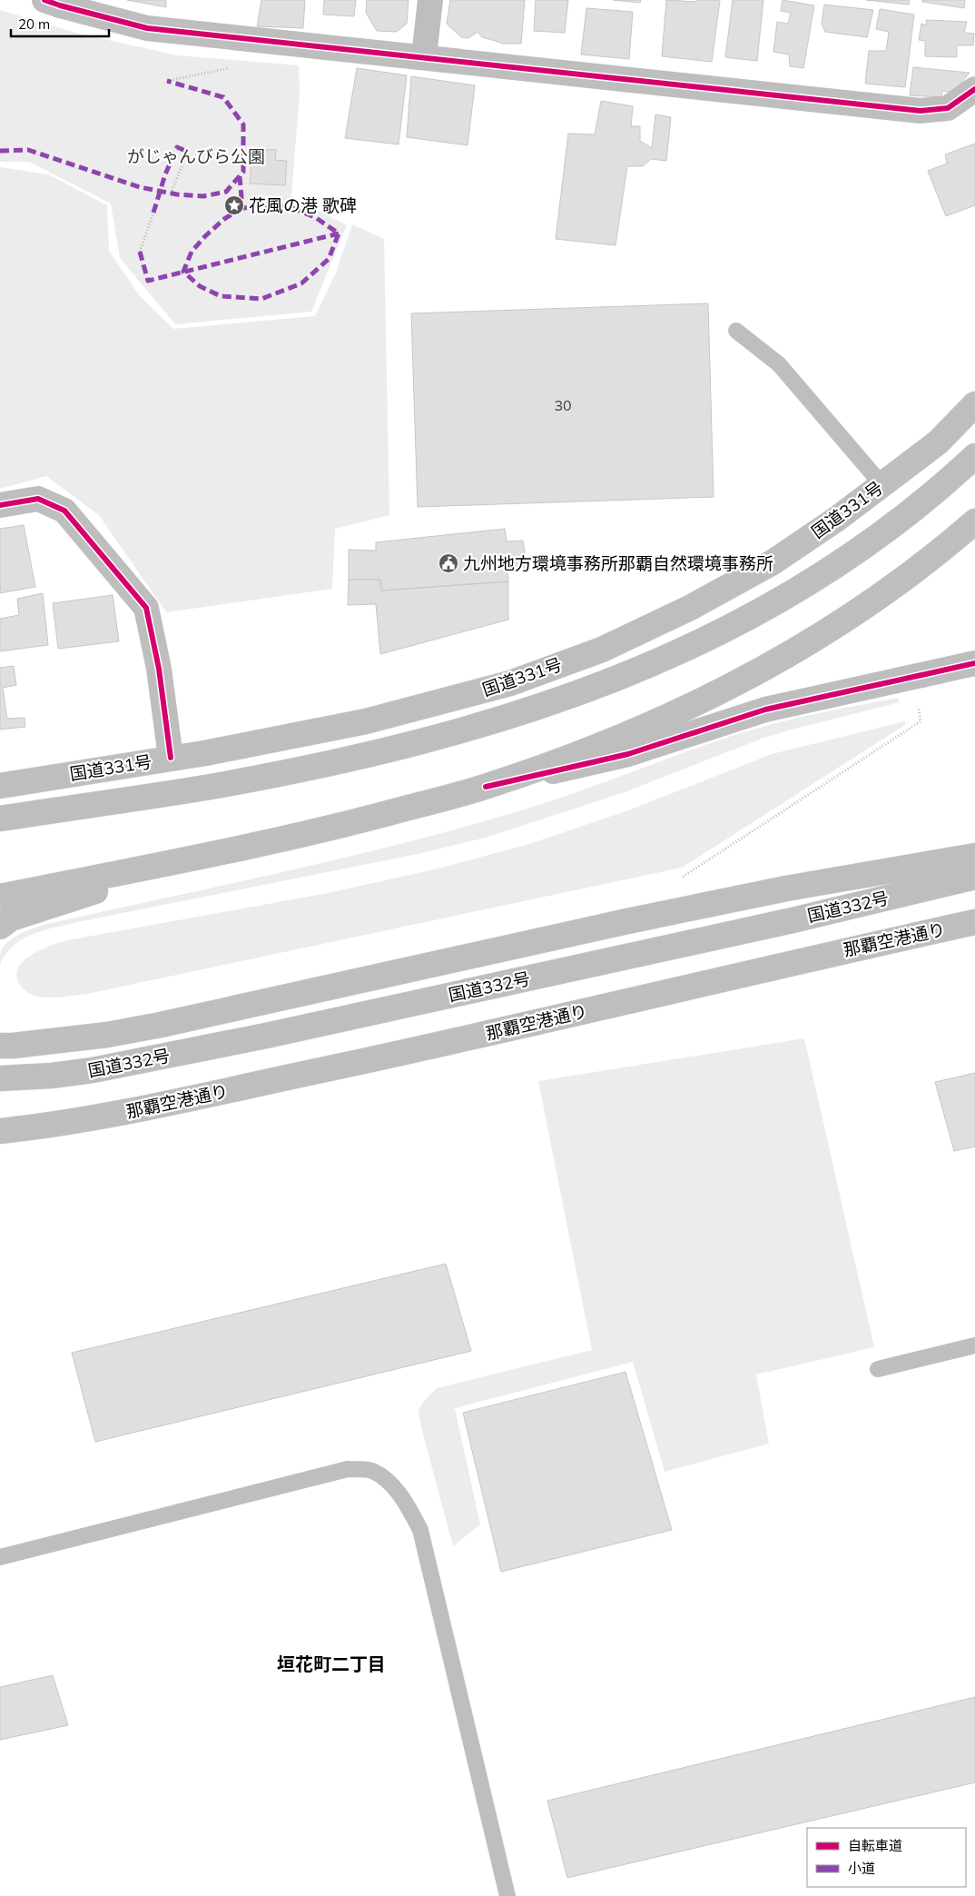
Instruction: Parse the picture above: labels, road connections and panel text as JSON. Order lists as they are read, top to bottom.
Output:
{
  "streets": {
    "main road": ["国道331号", "国道332号", "那覇空港通り"]
  },
  "districts": ["垣花町二丁目"],
  "parks": ["がじゃんびら公園"],
  "places": {
    "place": ["花風の港 歌碑"],
    "public building": ["九州地方環境事務所那覇自然環境事務所"]
  },
  "house_numbers": ["30"],
  "legend": ["自転車道", "小道"],
  "scale_bar": "20 m"
}
